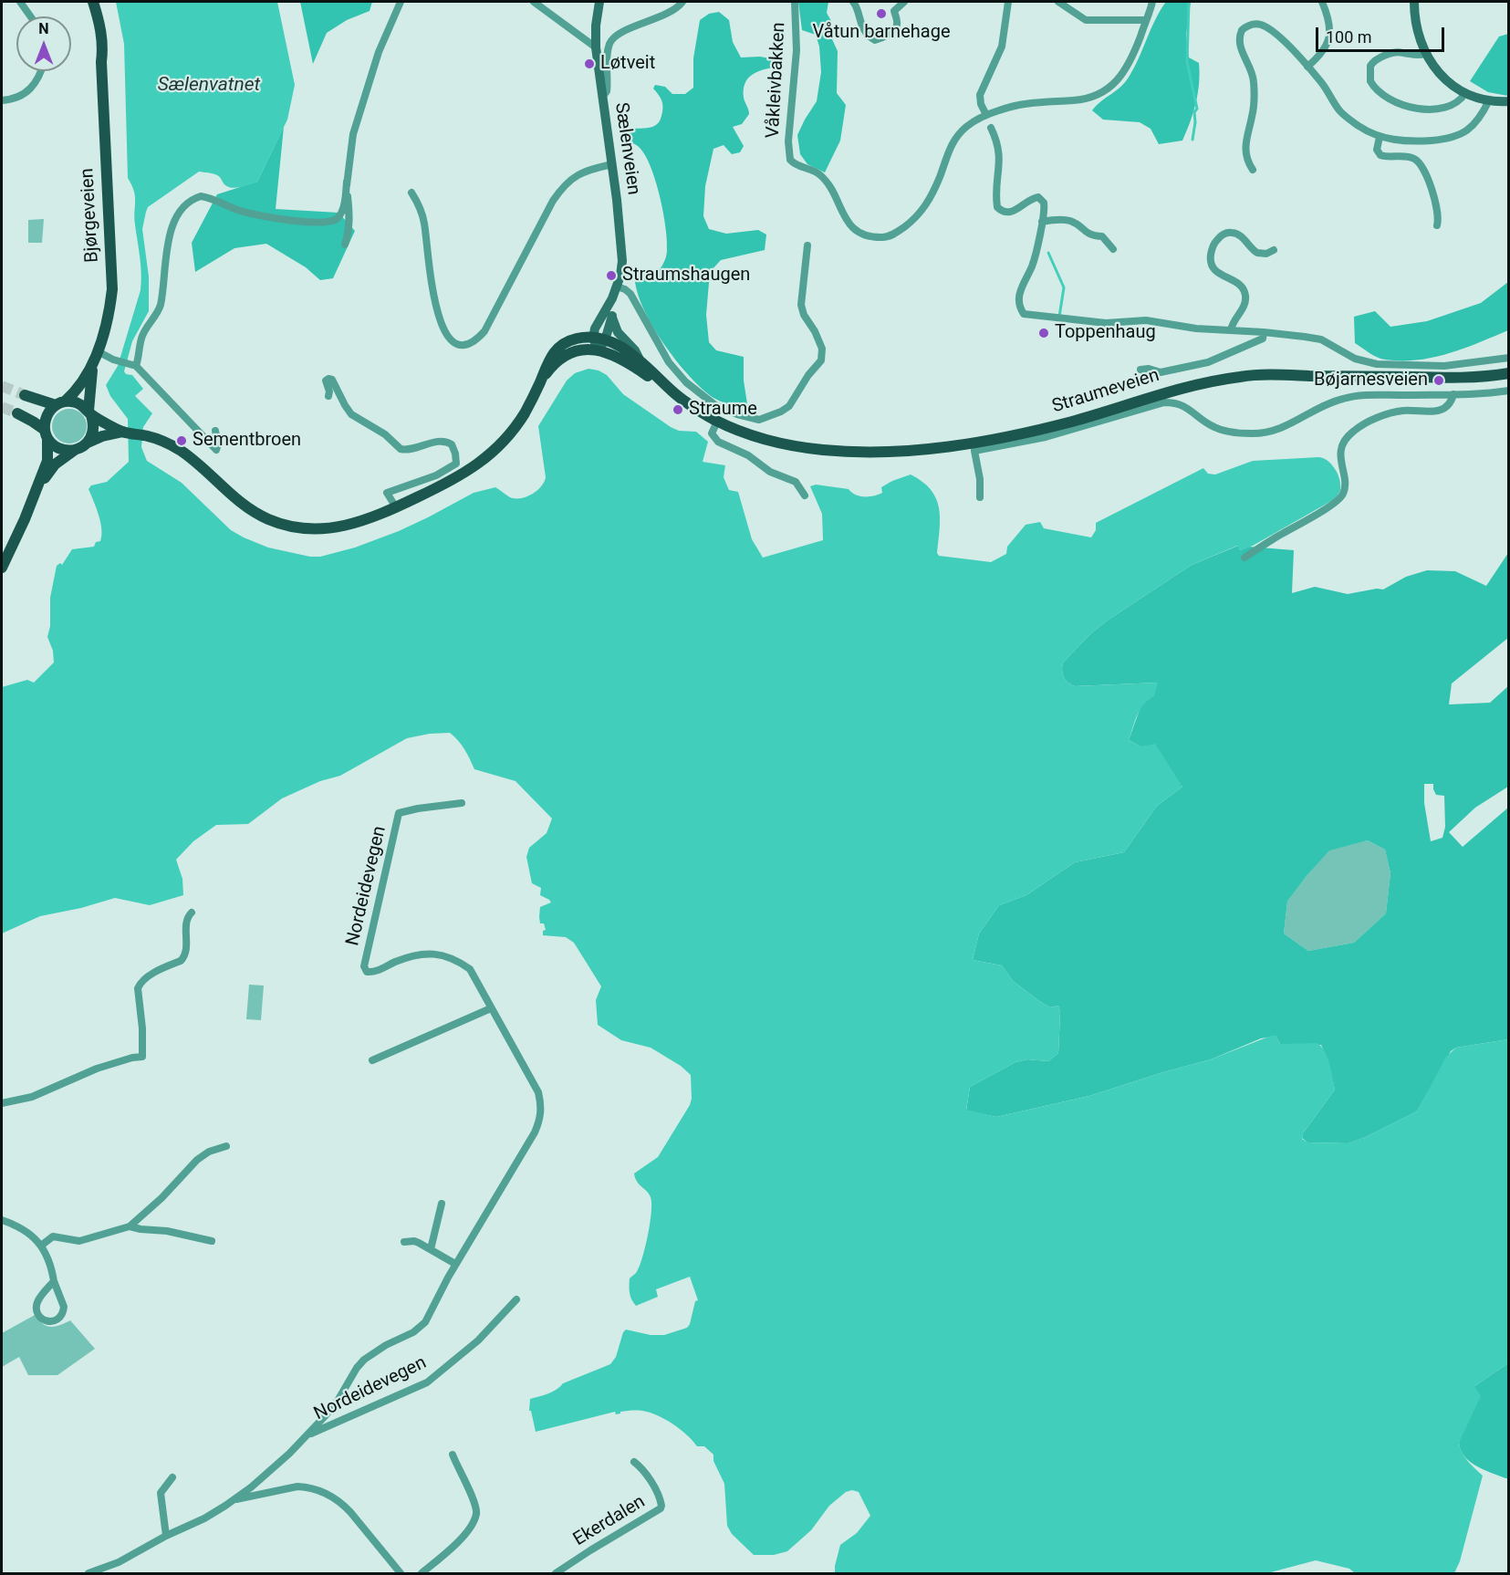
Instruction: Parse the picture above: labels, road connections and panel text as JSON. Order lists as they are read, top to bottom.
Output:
{
  "streets": {
    "main road": ["Bjørgeveien", "Straumeveien"],
    "street": [
      "Våkleivbakken",
      "Sælenveien",
      "Nordeidevegen",
      "Ekerdalen"
    ]
  },
  "crossings": [
    ["Sælenveien", "Straumeveien"]
  ],
  "water": ["Sælenvatnet"],
  "places": [
    "Våtun barnehage",
    "Løtveit",
    "Straumshaugen",
    "Toppenhaug",
    "Bøjarnesveien",
    "Straume",
    "Sementbroen"
  ],
  "scale_bar": "100 m",
  "north": "top"
}
